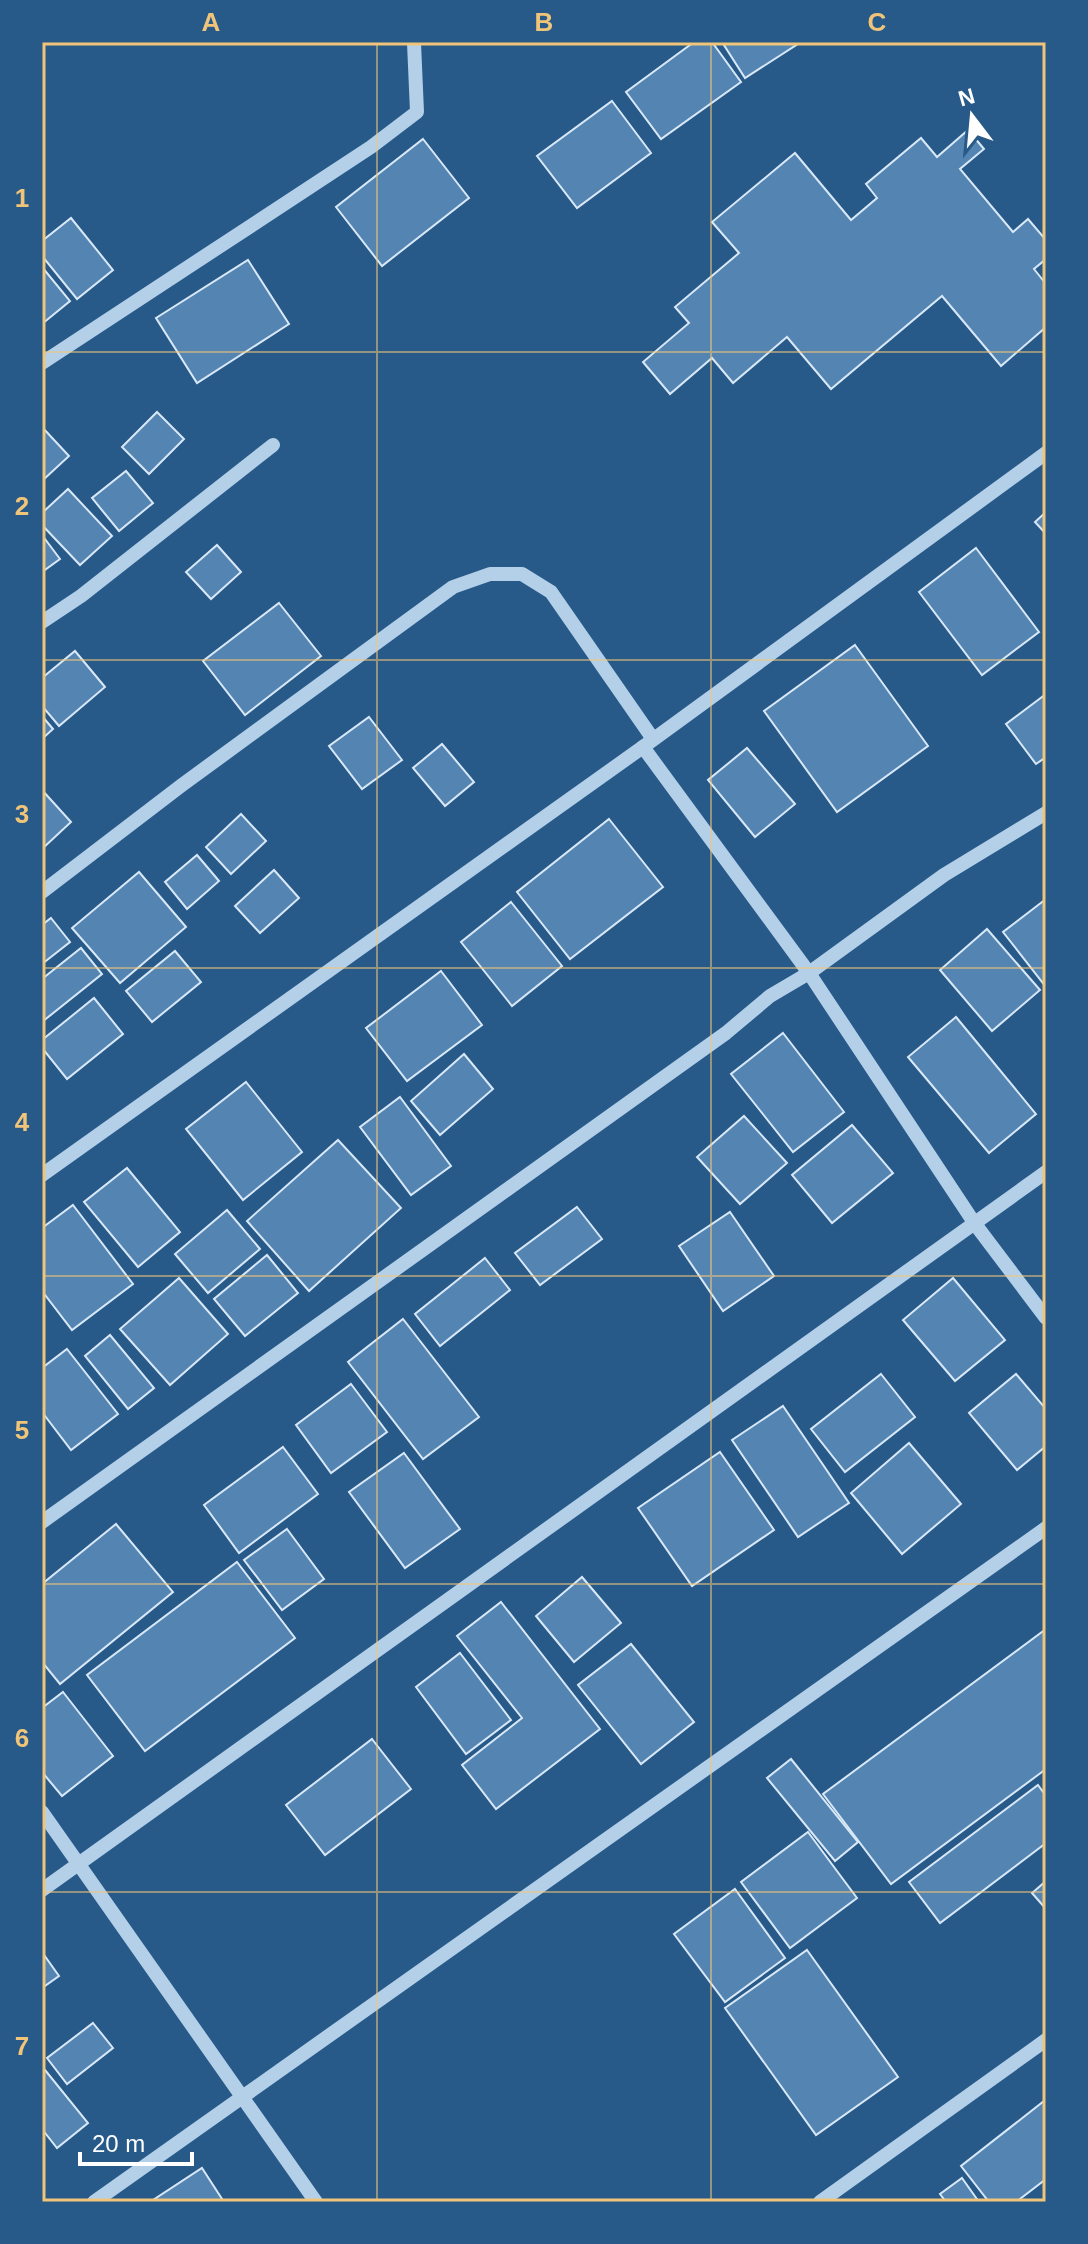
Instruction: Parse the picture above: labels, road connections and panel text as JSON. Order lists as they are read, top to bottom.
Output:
{
  "scale_bar": "20 m",
  "north": "top",
  "grid": {
    "columns": ["A", "B", "C"],
    "rows": [
      "1",
      "2",
      "3",
      "4",
      "5",
      "6",
      "7"
    ]
  }
}
